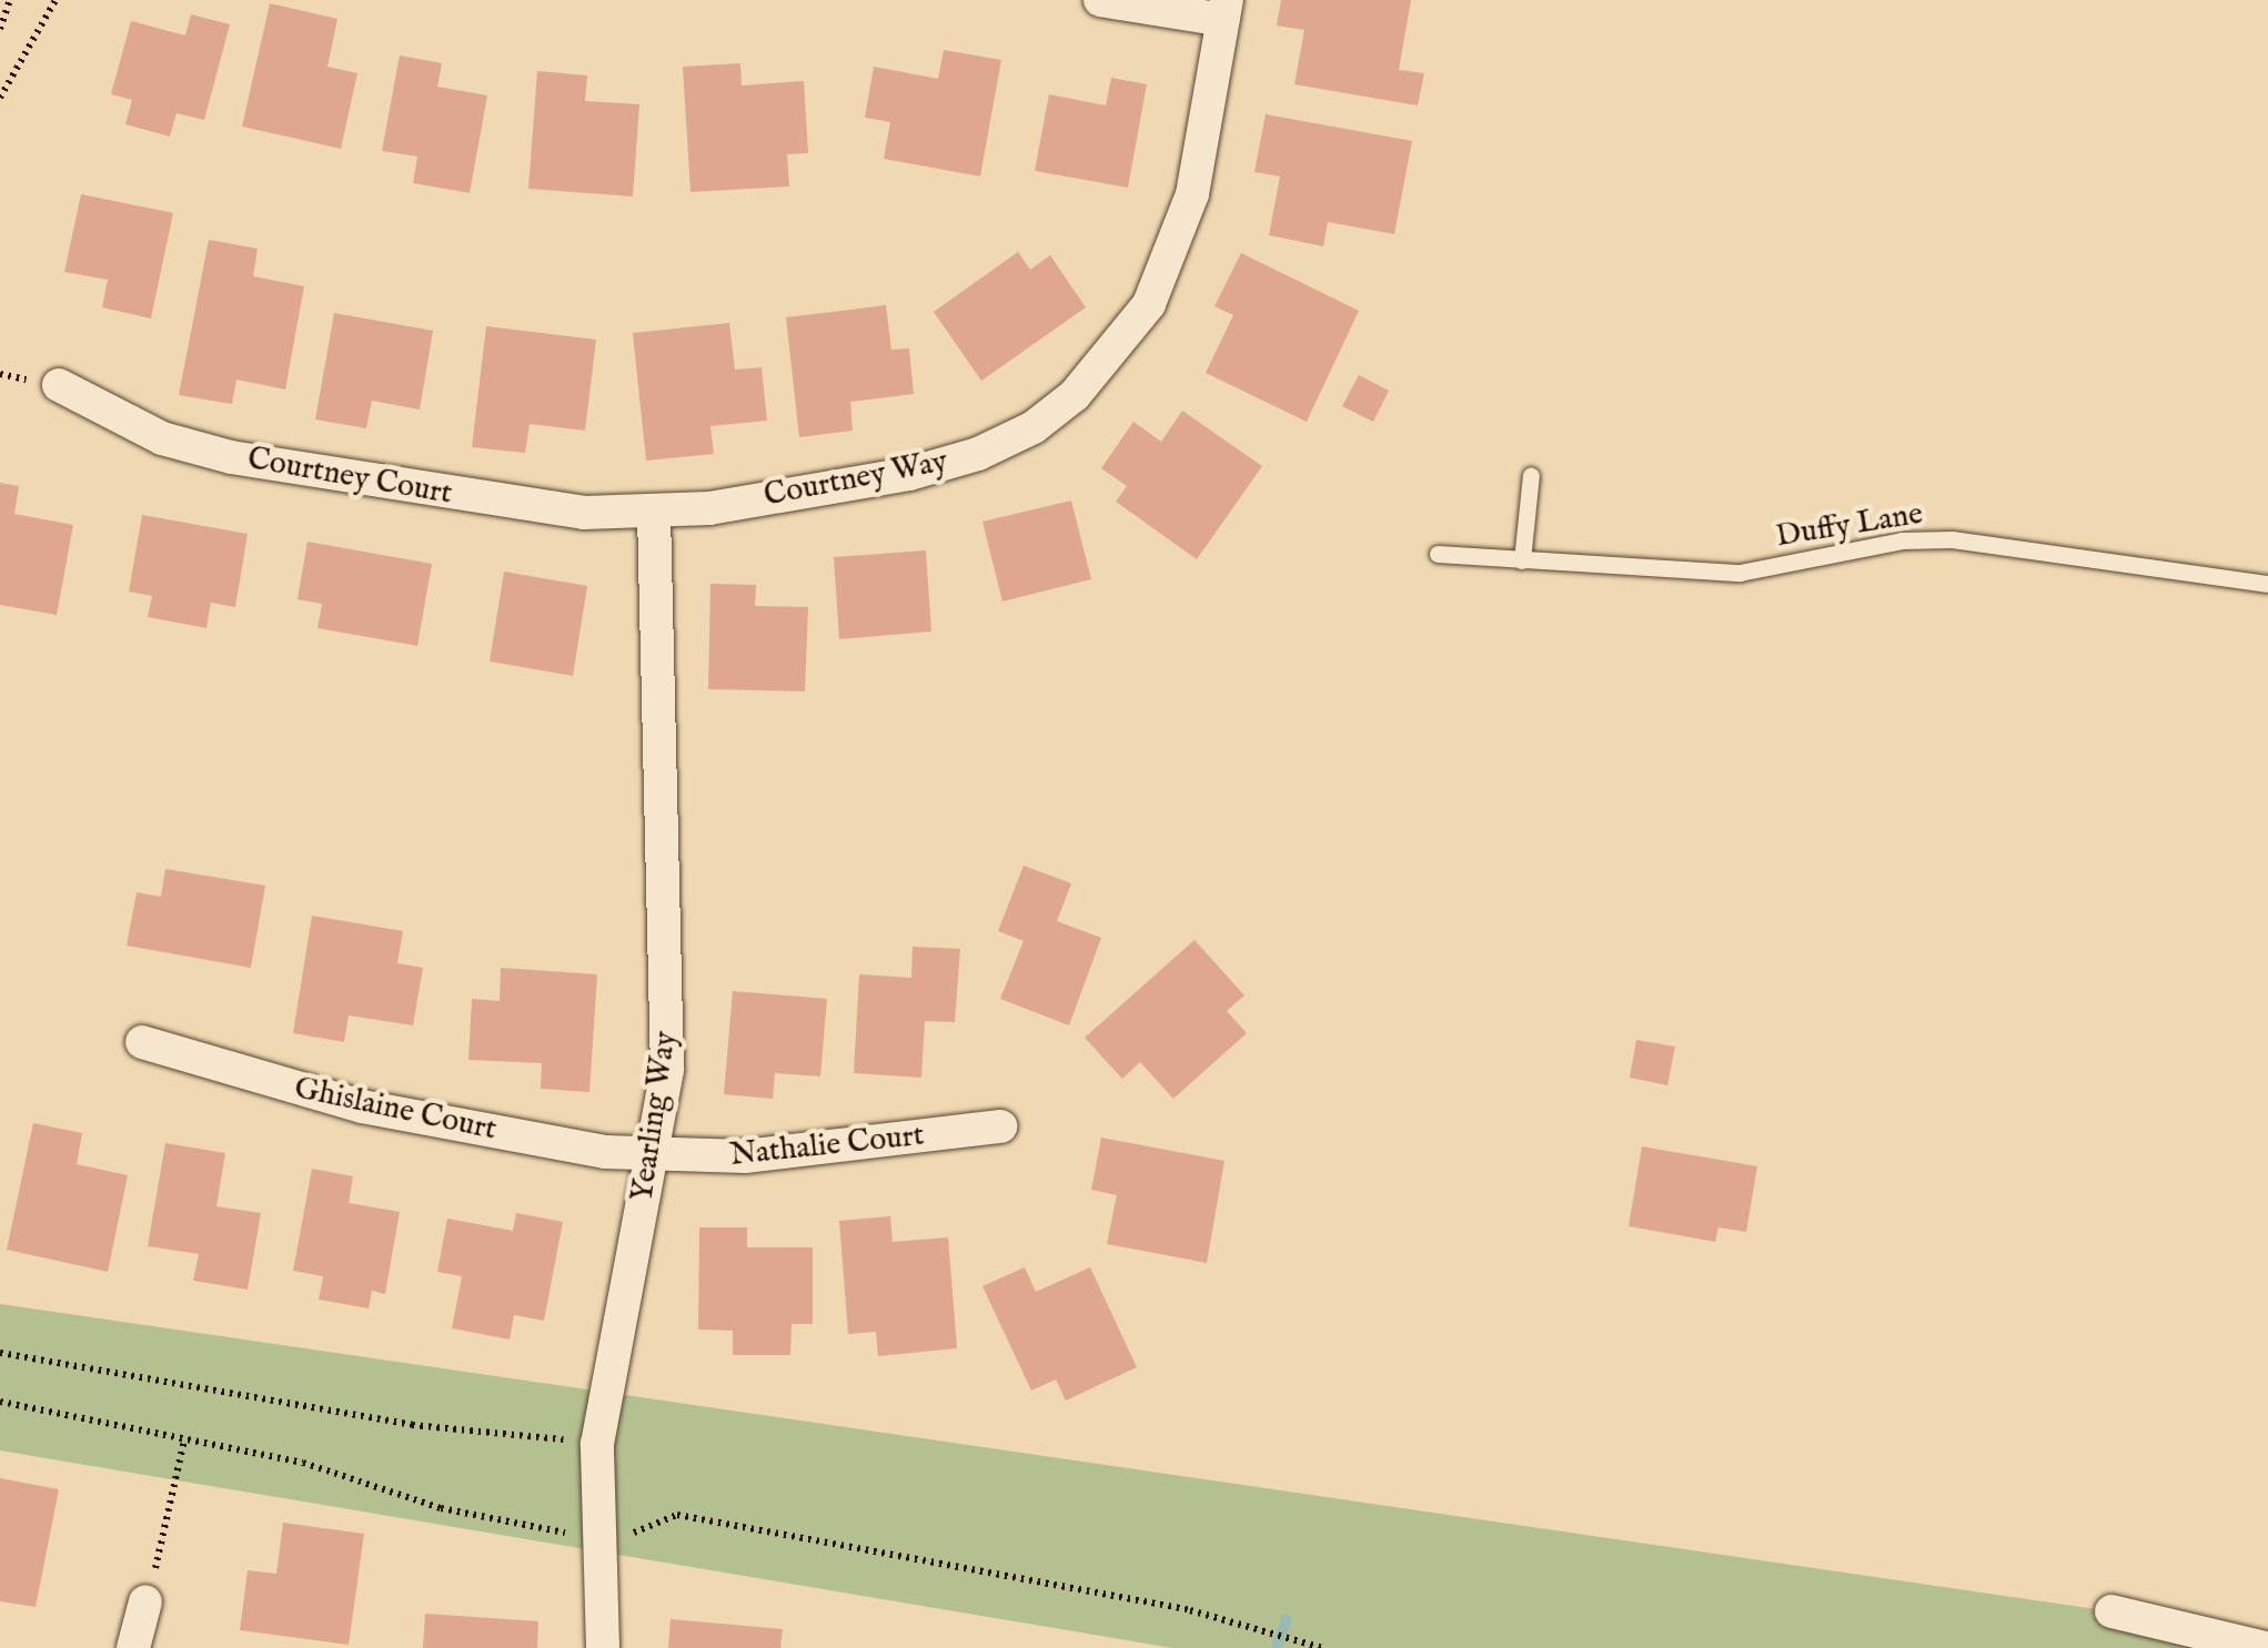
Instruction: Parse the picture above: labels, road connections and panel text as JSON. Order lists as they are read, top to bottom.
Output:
{
  "streets": {
    "street": [
      "Courtney Court",
      "Courtney Way",
      "Ghislaine Court",
      "Yearling Way",
      "Nathalie Court"
    ],
    "lane": ["Duffy Lane"]
  },
  "crossings": [
    ["Courtney Court", "Courtney Way"],
    ["Courtney Court", "Yearling Way"],
    ["Courtney Way", "Yearling Way"],
    ["Ghislaine Court", "Yearling Way"],
    ["Ghislaine Court", "Nathalie Court"],
    ["Yearling Way", "Nathalie Court"]
  ]
}
